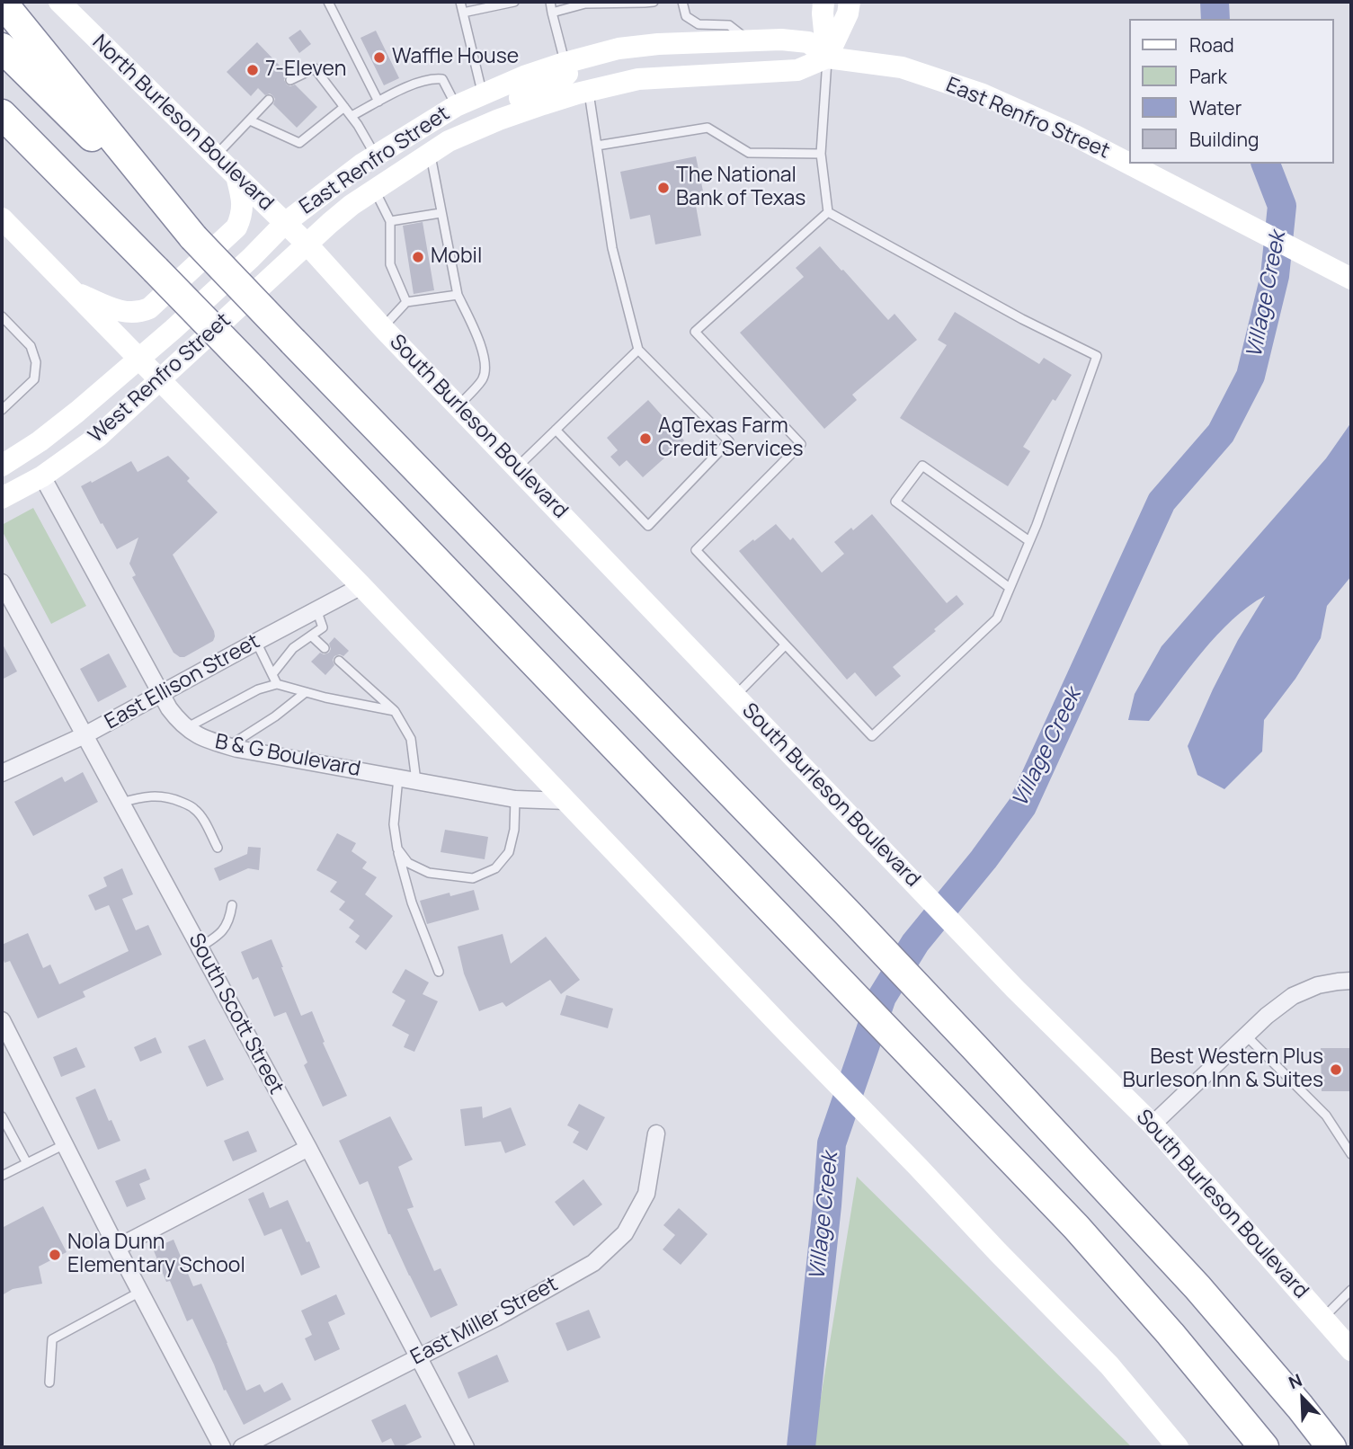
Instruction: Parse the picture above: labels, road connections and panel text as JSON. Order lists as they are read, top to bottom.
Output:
{
  "streets": {
    "main road": [
      "East Renfro Street",
      "North Burleson Boulevard",
      "West Renfro Street",
      "South Burleson Boulevard"
    ],
    "street": [
      "East Ellison Street",
      "B & G Boulevard",
      "South Scott Street",
      "East Miller Street"
    ]
  },
  "crossings": [
    ["East Renfro Street", "North Burleson Boulevard"],
    ["East Renfro Street", "West Renfro Street"],
    ["East Renfro Street", "South Burleson Boulevard"],
    ["North Burleson Boulevard", "West Renfro Street"],
    ["North Burleson Boulevard", "South Burleson Boulevard"],
    ["West Renfro Street", "South Burleson Boulevard"],
    ["West Renfro Street", "B & G Boulevard"],
    ["East Ellison Street", "B & G Boulevard"],
    ["East Ellison Street", "South Scott Street"],
    ["South Scott Street", "East Miller Street"]
  ],
  "water": ["Village Creek"],
  "places": [
    "Waffle House",
    "7-Eleven",
    "The National Bank of Texas",
    "Mobil",
    "AgTexas Farm Credit Services",
    "Best Western Plus Burleson Inn & Suites",
    "Nola Dunn Elementary School"
  ],
  "legend": [
    "Road",
    "Park",
    "Water",
    "Building"
  ],
  "north": "top left"
}
